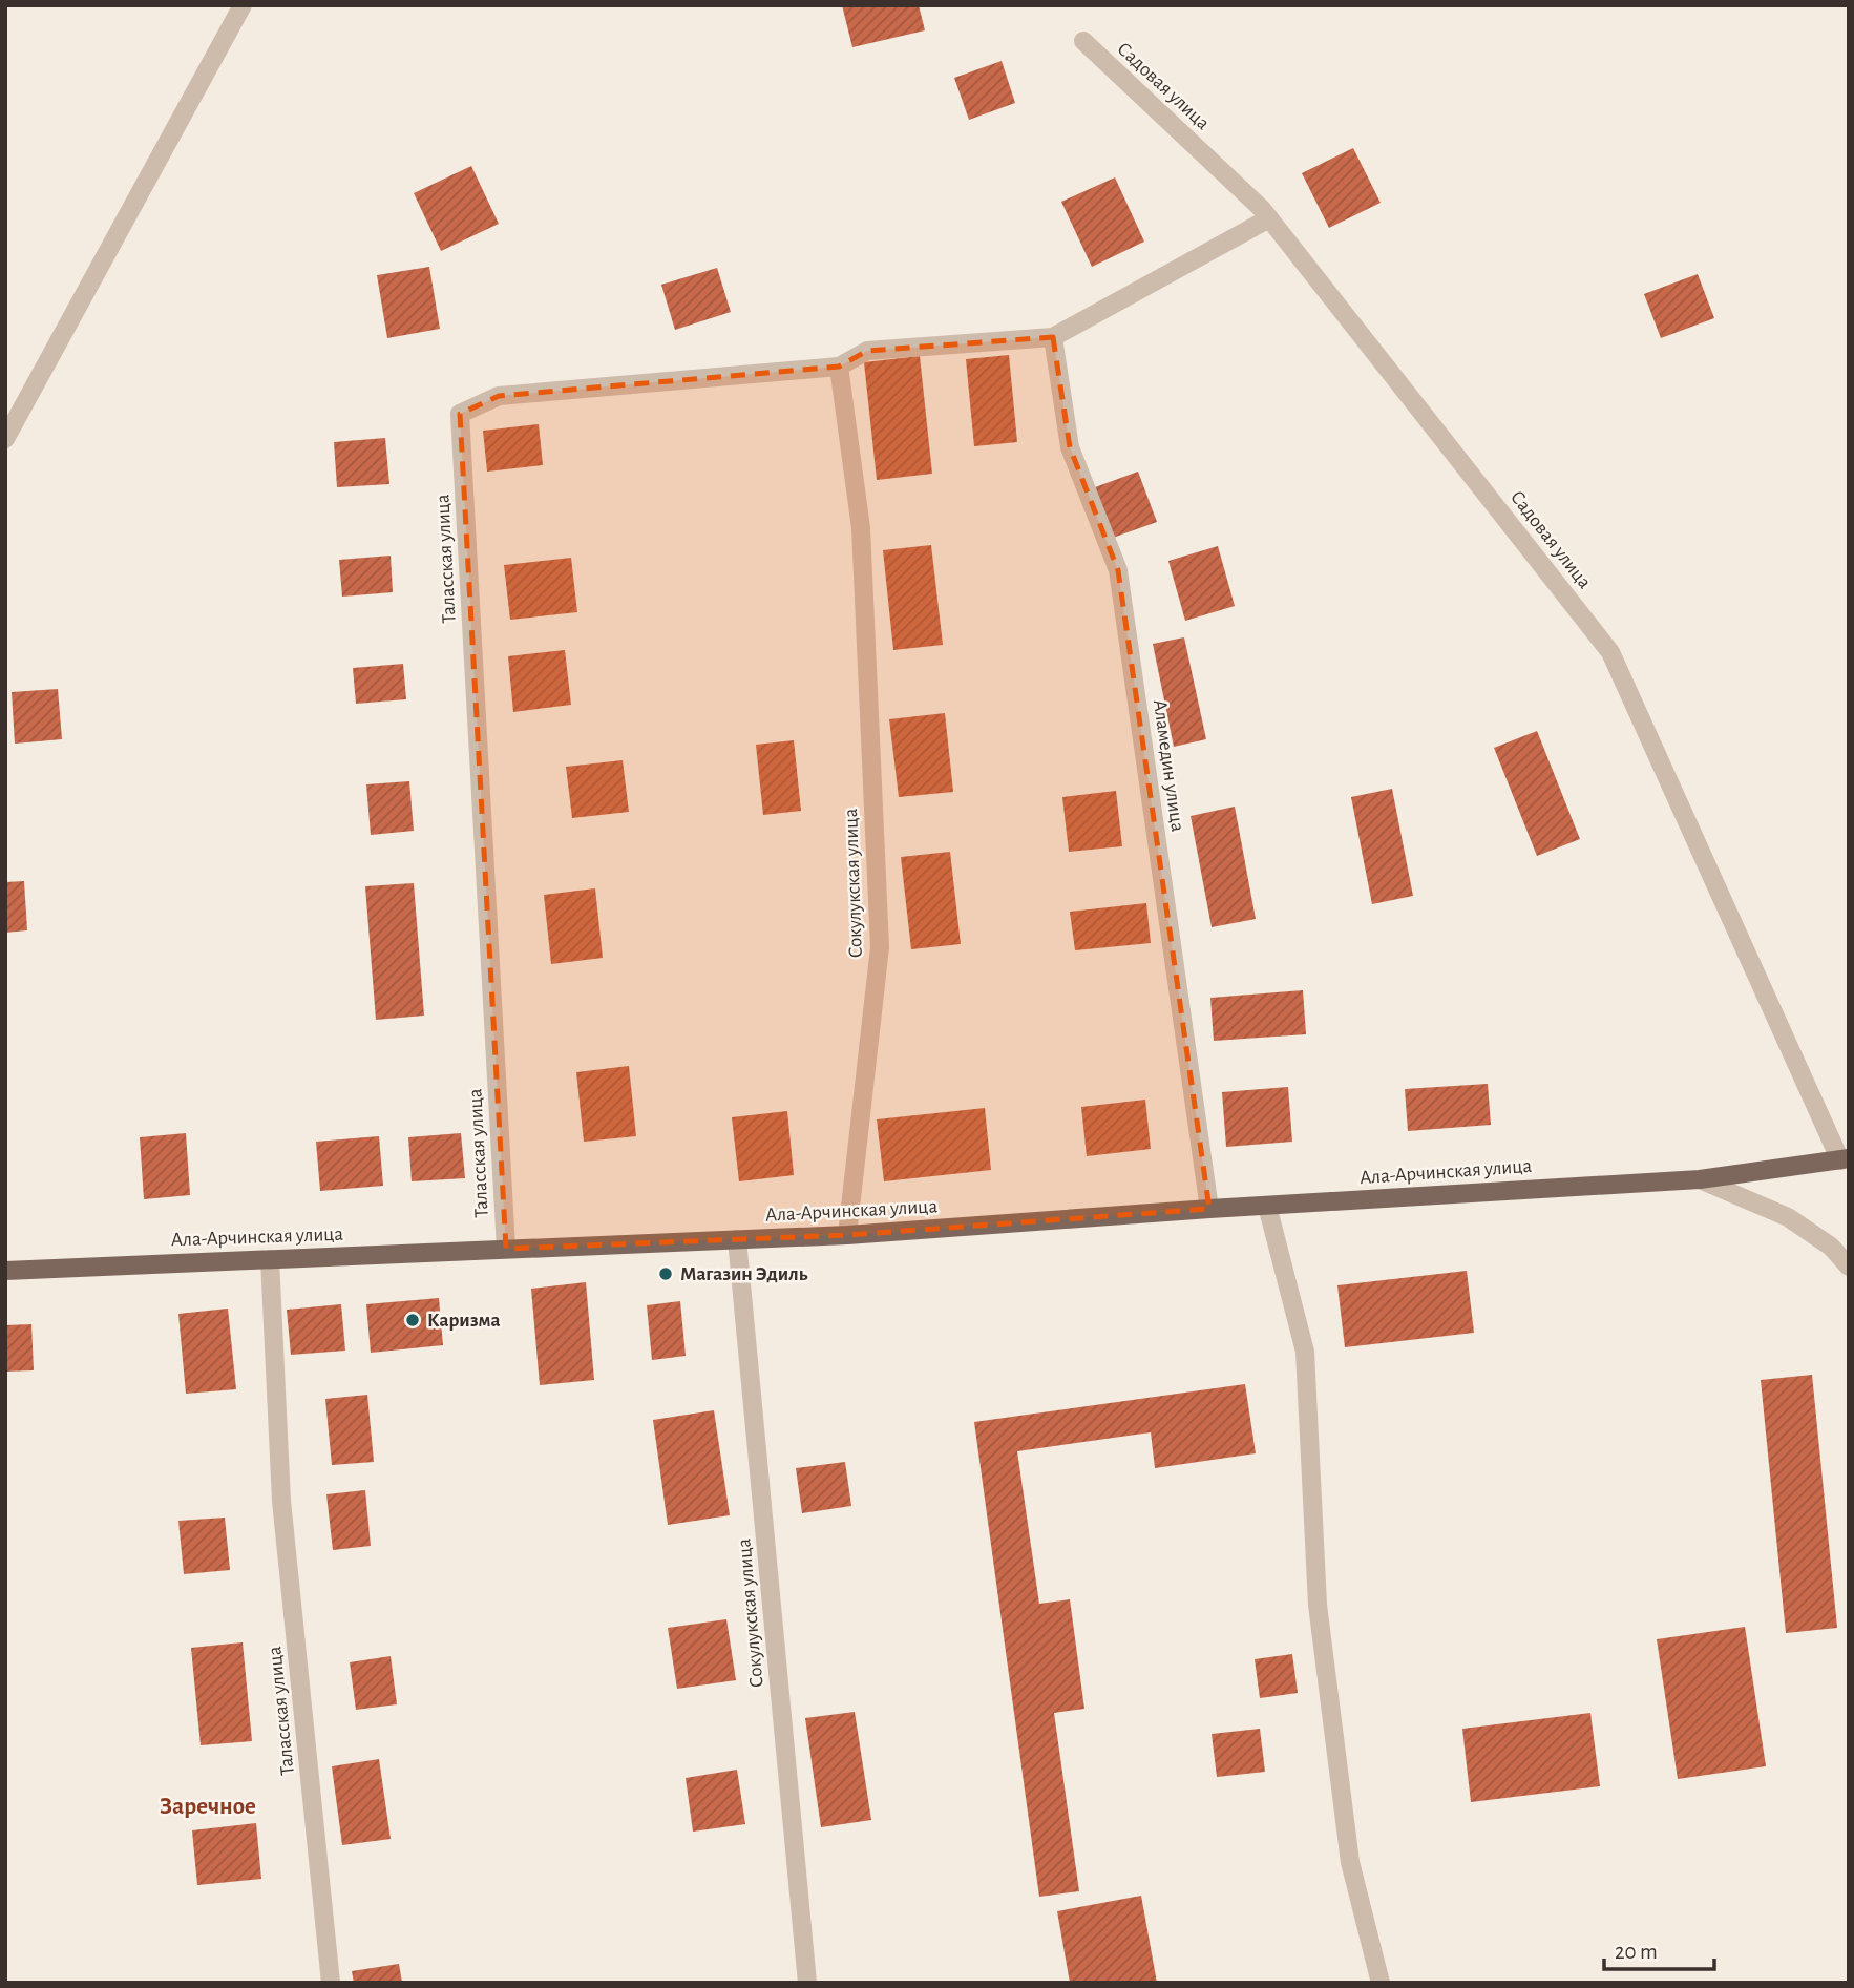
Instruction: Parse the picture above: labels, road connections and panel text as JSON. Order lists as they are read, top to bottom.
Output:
{
  "streets": {
    "main road": ["Ала-Арчинская улица"],
    "street": [
      "Садовая улица",
      "Таласская улица",
      "Аламедин улица",
      "Сокулукская улица"
    ]
  },
  "crossings": [
    ["Садовая улица", "Ала-Арчинская улица"],
    ["Таласская улица", "Сокулукская улица"],
    ["Таласская улица", "Ала-Арчинская улица"],
    ["Аламедин улица", "Ала-Арчинская улица"],
    ["Сокулукская улица", "Ала-Арчинская улица"]
  ],
  "districts": ["Заречное"],
  "places": ["Магазин Эдиль", "Каризма"],
  "scale_bar": "20 m"
}
